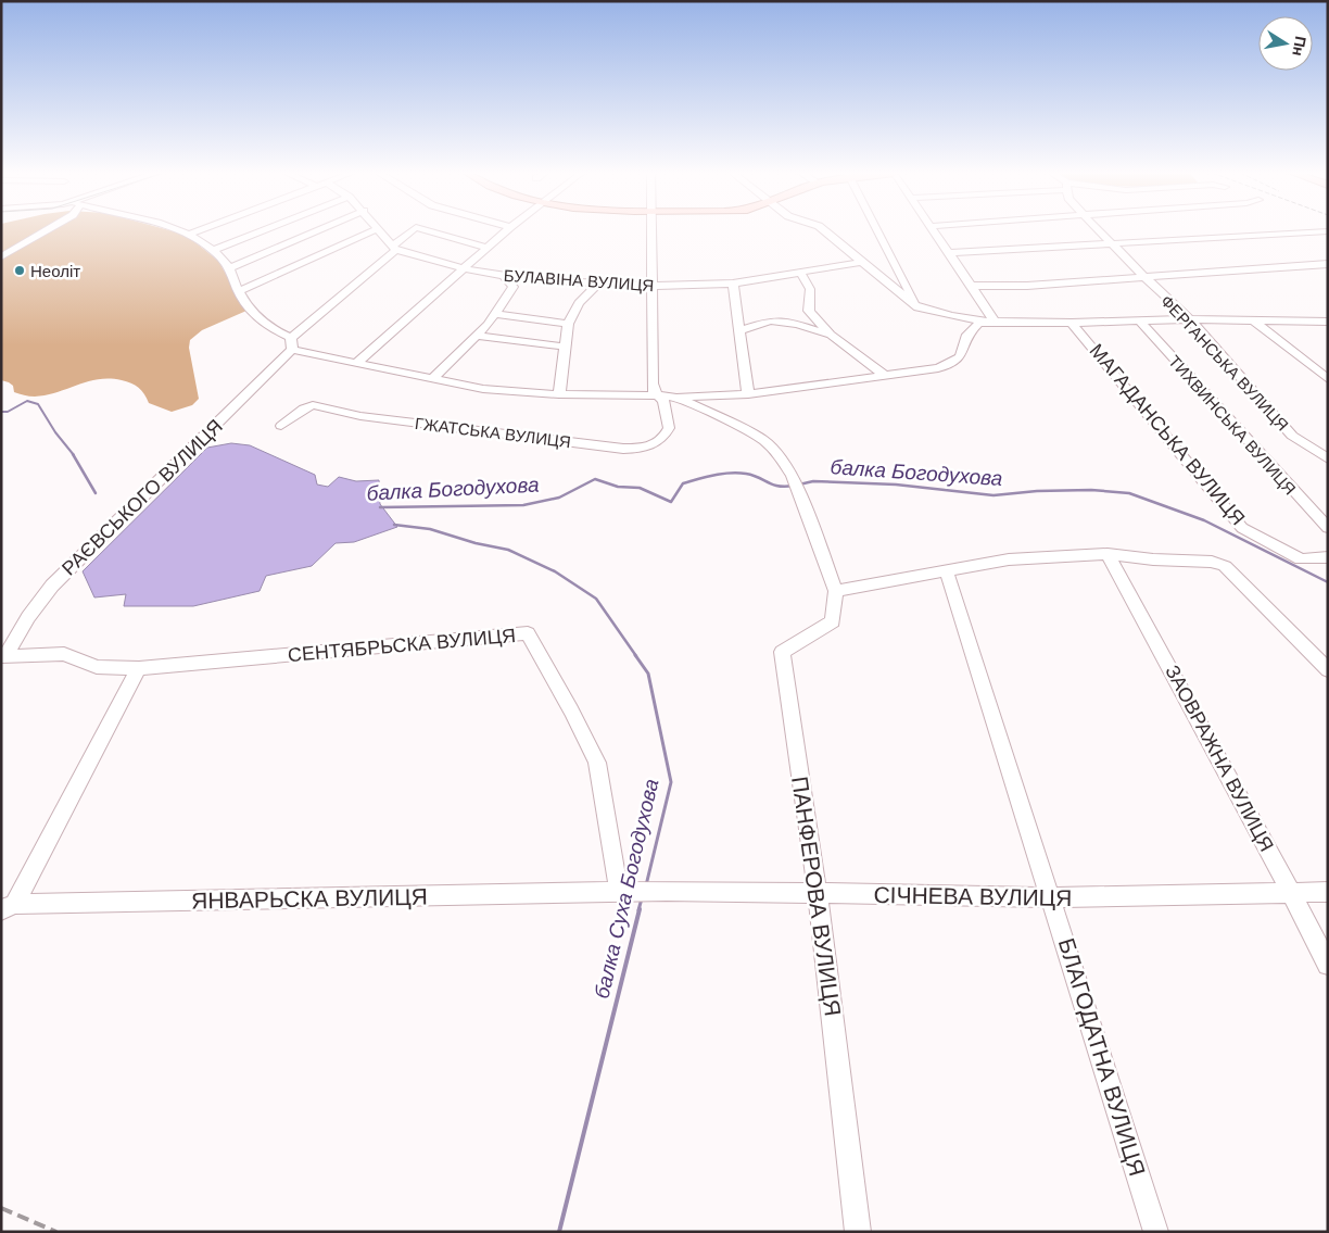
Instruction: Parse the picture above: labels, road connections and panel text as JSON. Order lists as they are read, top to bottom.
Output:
{
  "streets": {
    "street": [
      "БУЛАВІНА ВУЛИЦЯ",
      "ФЕРГАНСЬКА ВУЛИЦЯ",
      "ТИХВИНСЬКА ВУЛИЦЯ",
      "ГЖАТСЬКА ВУЛИЦЯ",
      "МАГАДАНСЬКА ВУЛИЦЯ",
      "РАЄВСЬКОГО ВУЛИЦЯ",
      "СЕНТЯБРЬСКА ВУЛИЦЯ",
      "ЗАОВРАЖНА ВУЛИЦЯ",
      "ПАНФЕРОВА ВУЛИЦЯ",
      "СІЧНЕВА ВУЛИЦЯ",
      "ЯНВАРЬСКА ВУЛИЦЯ",
      "БЛАГОДАТНА ВУЛИЦЯ"
    ]
  },
  "crossings": [
    ["БУЛАВІНА ВУЛИЦЯ", "ГЖАТСЬКА ВУЛИЦЯ"],
    ["БУЛАВІНА ВУЛИЦЯ", "РАЄВСЬКОГО ВУЛИЦЯ"],
    ["РАЄВСЬКОГО ВУЛИЦЯ", "СЕНТЯБРЬСКА ВУЛИЦЯ"],
    ["СЕНТЯБРЬСКА ВУЛИЦЯ", "СІЧНЕВА ВУЛИЦЯ"],
    ["СЕНТЯБРЬСКА ВУЛИЦЯ", "ЯНВАРЬСКА ВУЛИЦЯ"],
    ["ЗАОВРАЖНА ВУЛИЦЯ", "СІЧНЕВА ВУЛИЦЯ"],
    ["ПАНФЕРОВА ВУЛИЦЯ", "СІЧНЕВА ВУЛИЦЯ"],
    ["СІЧНЕВА ВУЛИЦЯ", "ЯНВАРЬСКА ВУЛИЦЯ"],
    ["СІЧНЕВА ВУЛИЦЯ", "БЛАГОДАТНА ВУЛИЦЯ"]
  ],
  "water": ["балка Богодухова", "балка Суха Богодухова"],
  "places": ["Неоліт"],
  "north": "right"
}
